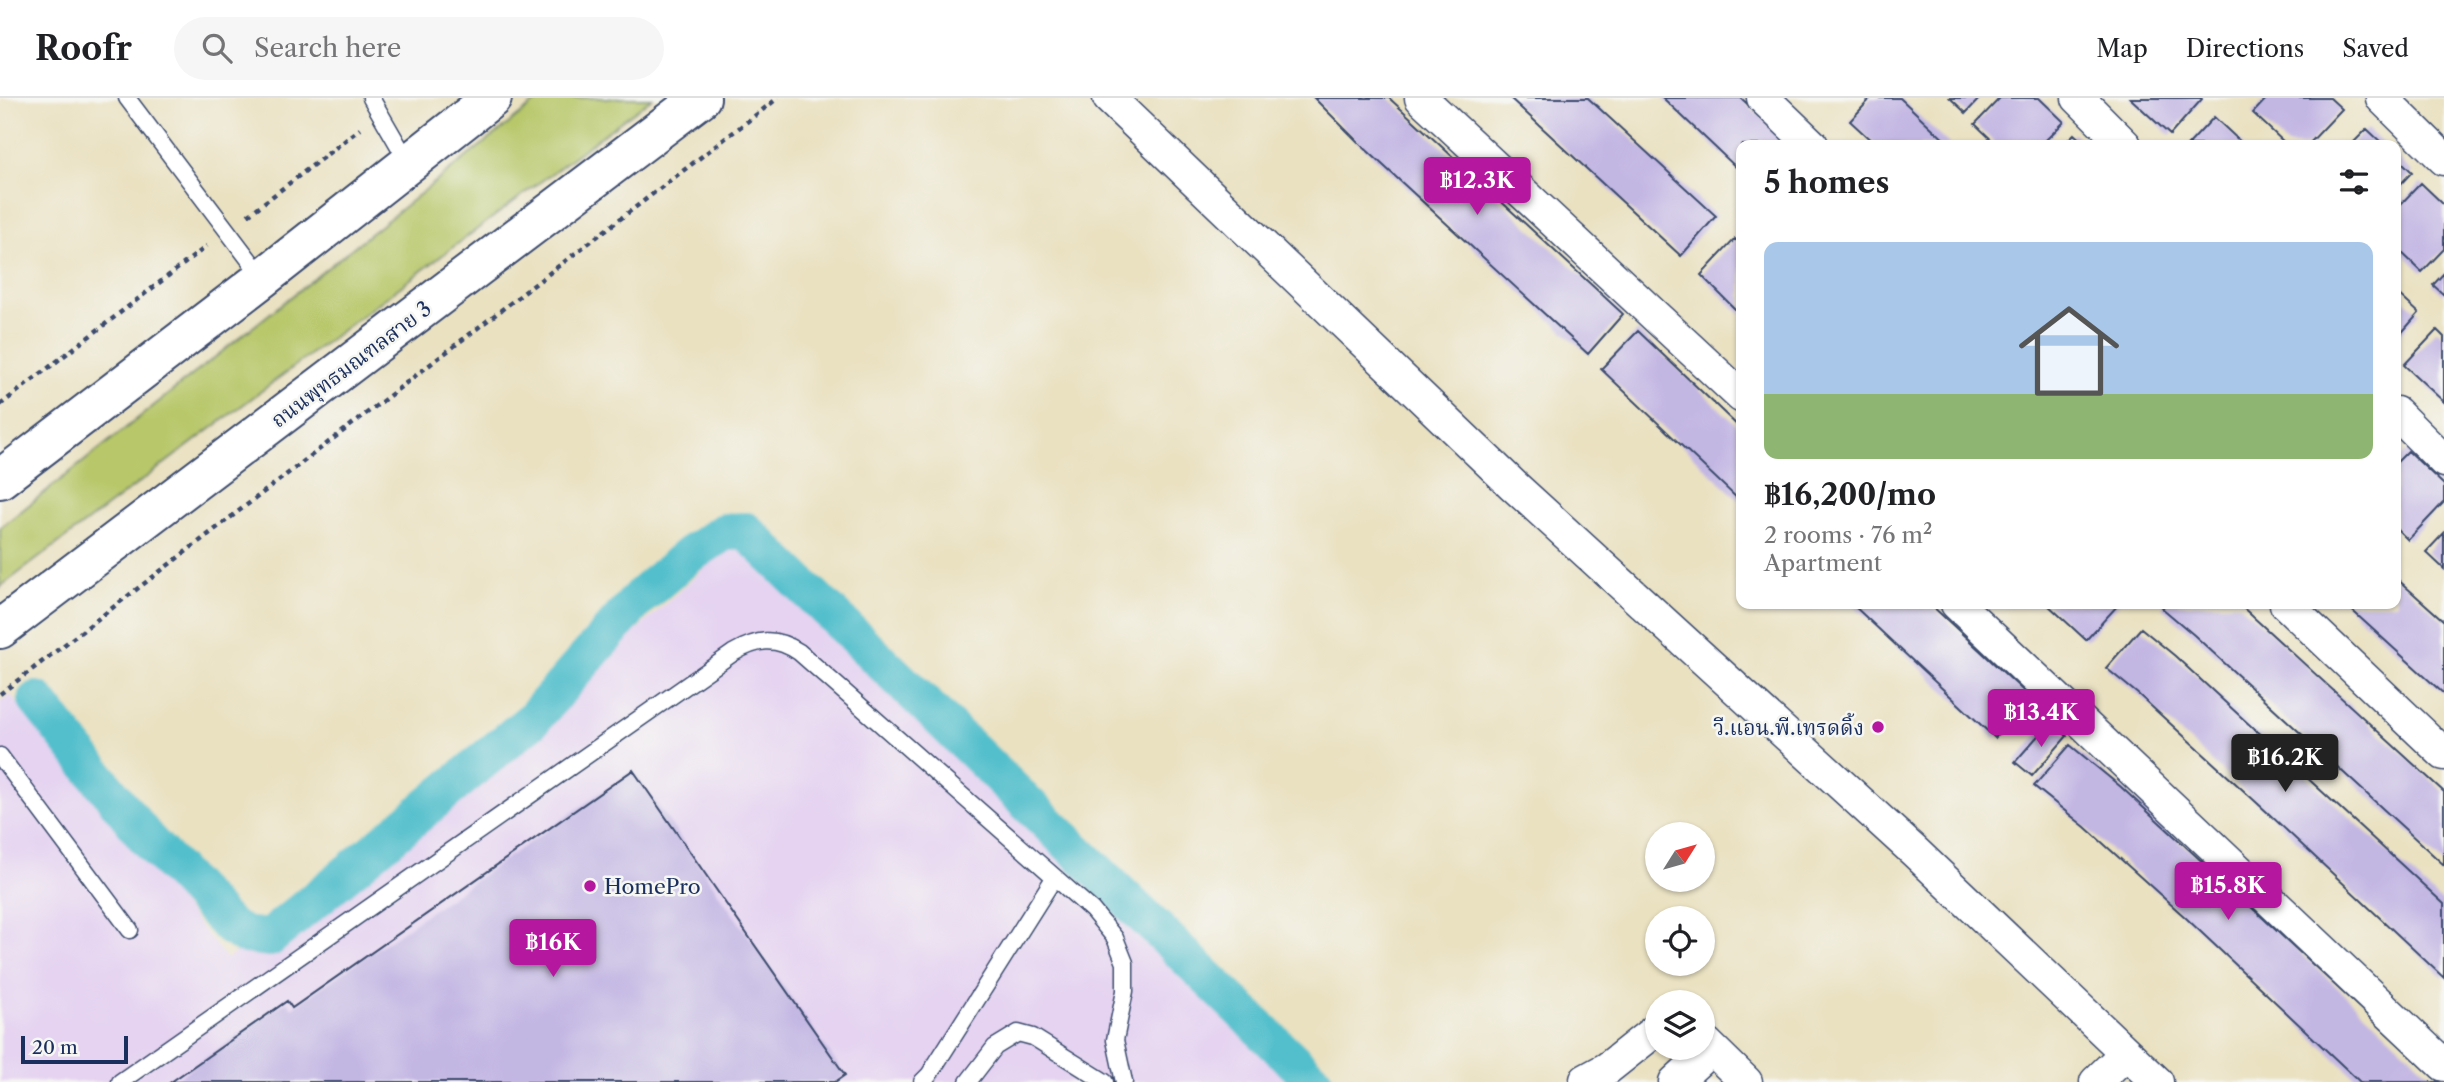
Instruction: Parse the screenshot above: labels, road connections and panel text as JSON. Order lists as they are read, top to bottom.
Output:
{
  "streets": {
    "main road": ["ถนนพุทธมณฑลสาย 3"]
  },
  "places": ["วี.แอน.พี.เทรดดิ้ง", "HomePro"],
  "scale_bar": "20 m",
  "north": "top right",
  "page": {
    "header": "Roofr",
    "search": "Search here",
    "nav": ["Map", "Directions", "Saved"],
    "heading": "5 homes",
    "price": [
      "฿12.3K",
      "฿13.4K",
      "฿16.2K",
      "฿15.8K",
      "฿16K"
    ],
    "list": [
      {
        "name": "฿16,200/mo",
        "note": "2 rooms · 76 m² · Apartment"
      }
    ],
    "scale": "20 m"
  }
}
